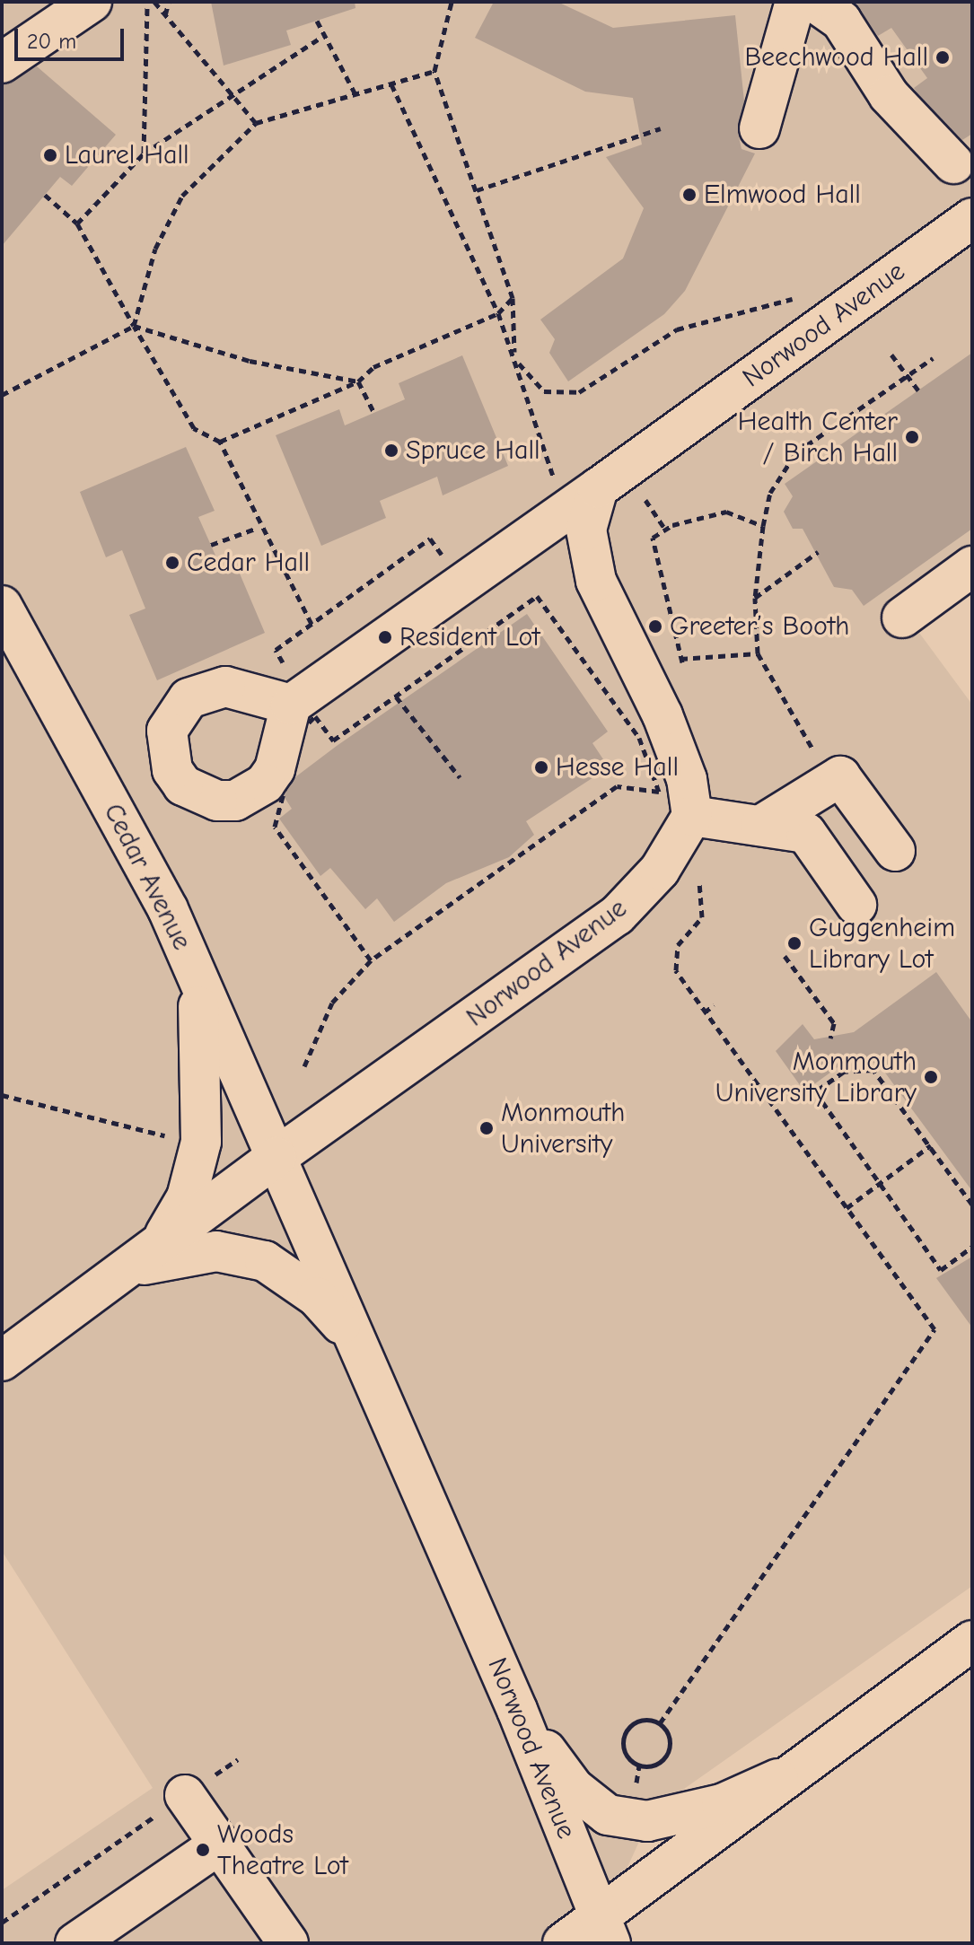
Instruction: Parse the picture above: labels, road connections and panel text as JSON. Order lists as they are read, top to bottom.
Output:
{
  "streets": {
    "main road": ["Norwood Avenue", "Cedar Avenue"]
  },
  "crossings": [
    ["Norwood Avenue", "Cedar Avenue"]
  ],
  "places": [
    "Beechwood Hall",
    "Laurel Hall",
    "Elmwood Hall",
    "Health Center / Birch Hall",
    "Spruce Hall",
    "Cedar Hall",
    "Greeter’s Booth",
    "Resident Lot",
    "Hesse Hall",
    "Guggenheim Library Lot",
    "Monmouth University Library",
    "Monmouth University",
    "Woods Theatre Lot"
  ],
  "scale_bar": "20 m"
}
